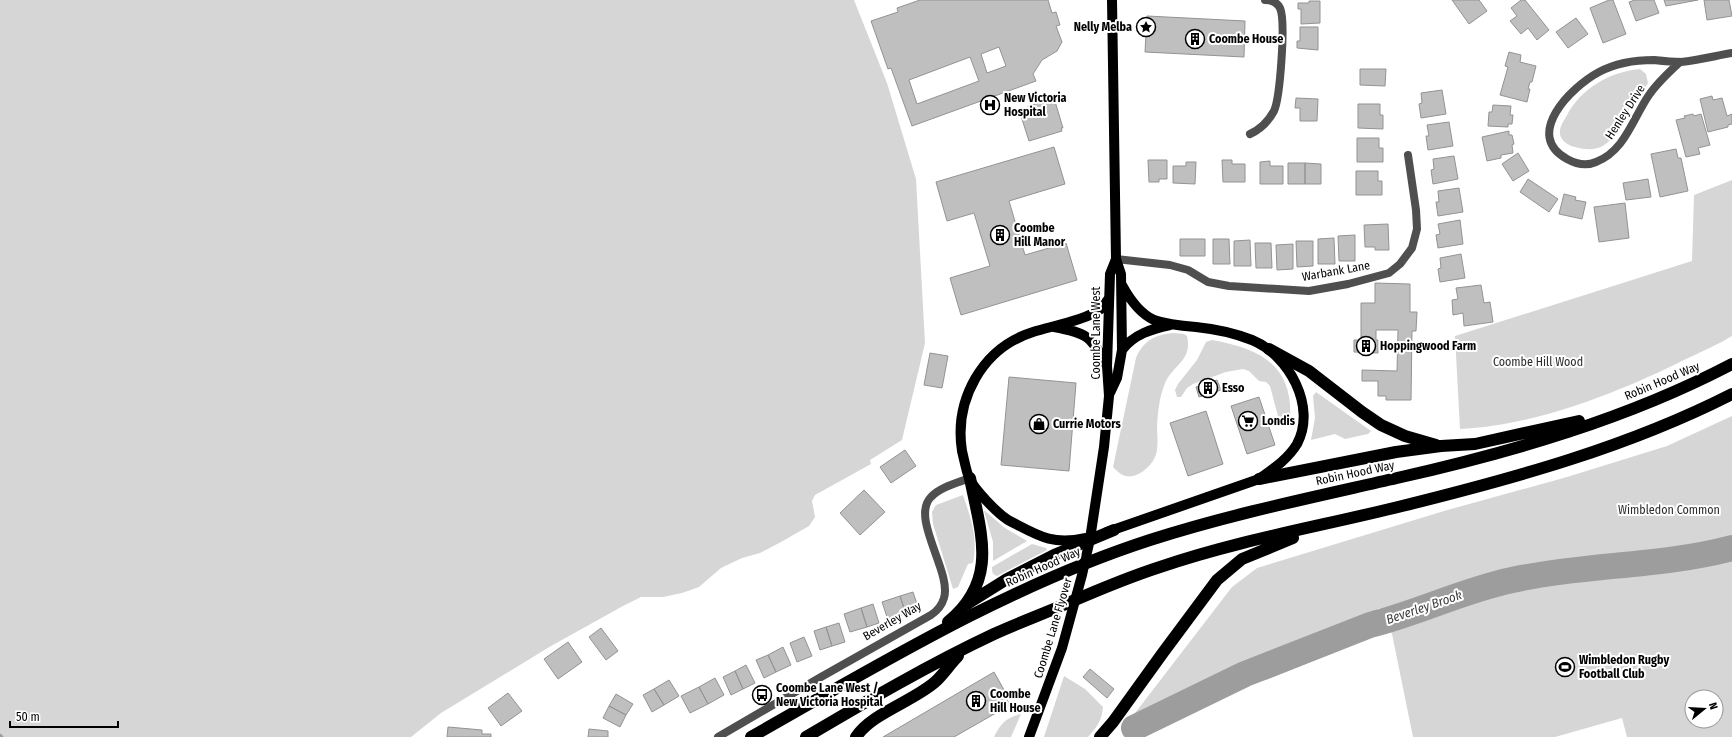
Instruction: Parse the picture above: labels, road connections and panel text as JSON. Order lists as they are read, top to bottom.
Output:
{
  "streets": {
    "highway": ["Robin Hood Way"],
    "main road": ["Coombe Lane West", "Coombe Lane Flyover"],
    "street": ["Henley Drive", "Warbank Lane", "Beverley Way"]
  },
  "crossings": [
    ["Warbank Lane", "Coombe Lane West"],
    ["Coombe Lane West", "Coombe Lane Flyover"]
  ],
  "water": ["Beverley Brook"],
  "parks": ["Coombe Hill Wood", "Wimbledon Common"],
  "places": {
    "place": ["Nelly Melba"],
    "building": [
      "Coombe House",
      "Coombe Hill Manor",
      "Hoppingwood Farm",
      "Esso",
      "Coombe Hill House"
    ],
    "hospital": ["New Victoria Hospital"],
    "supermarket": ["Londis"],
    "shop": ["Currie Motors"],
    "sports": ["Wimbledon Rugby Football Club"],
    "bus stop": ["Coombe Lane West / New Victoria Hospital"]
  },
  "scale_bar": "50 m",
  "north": "right"
}
